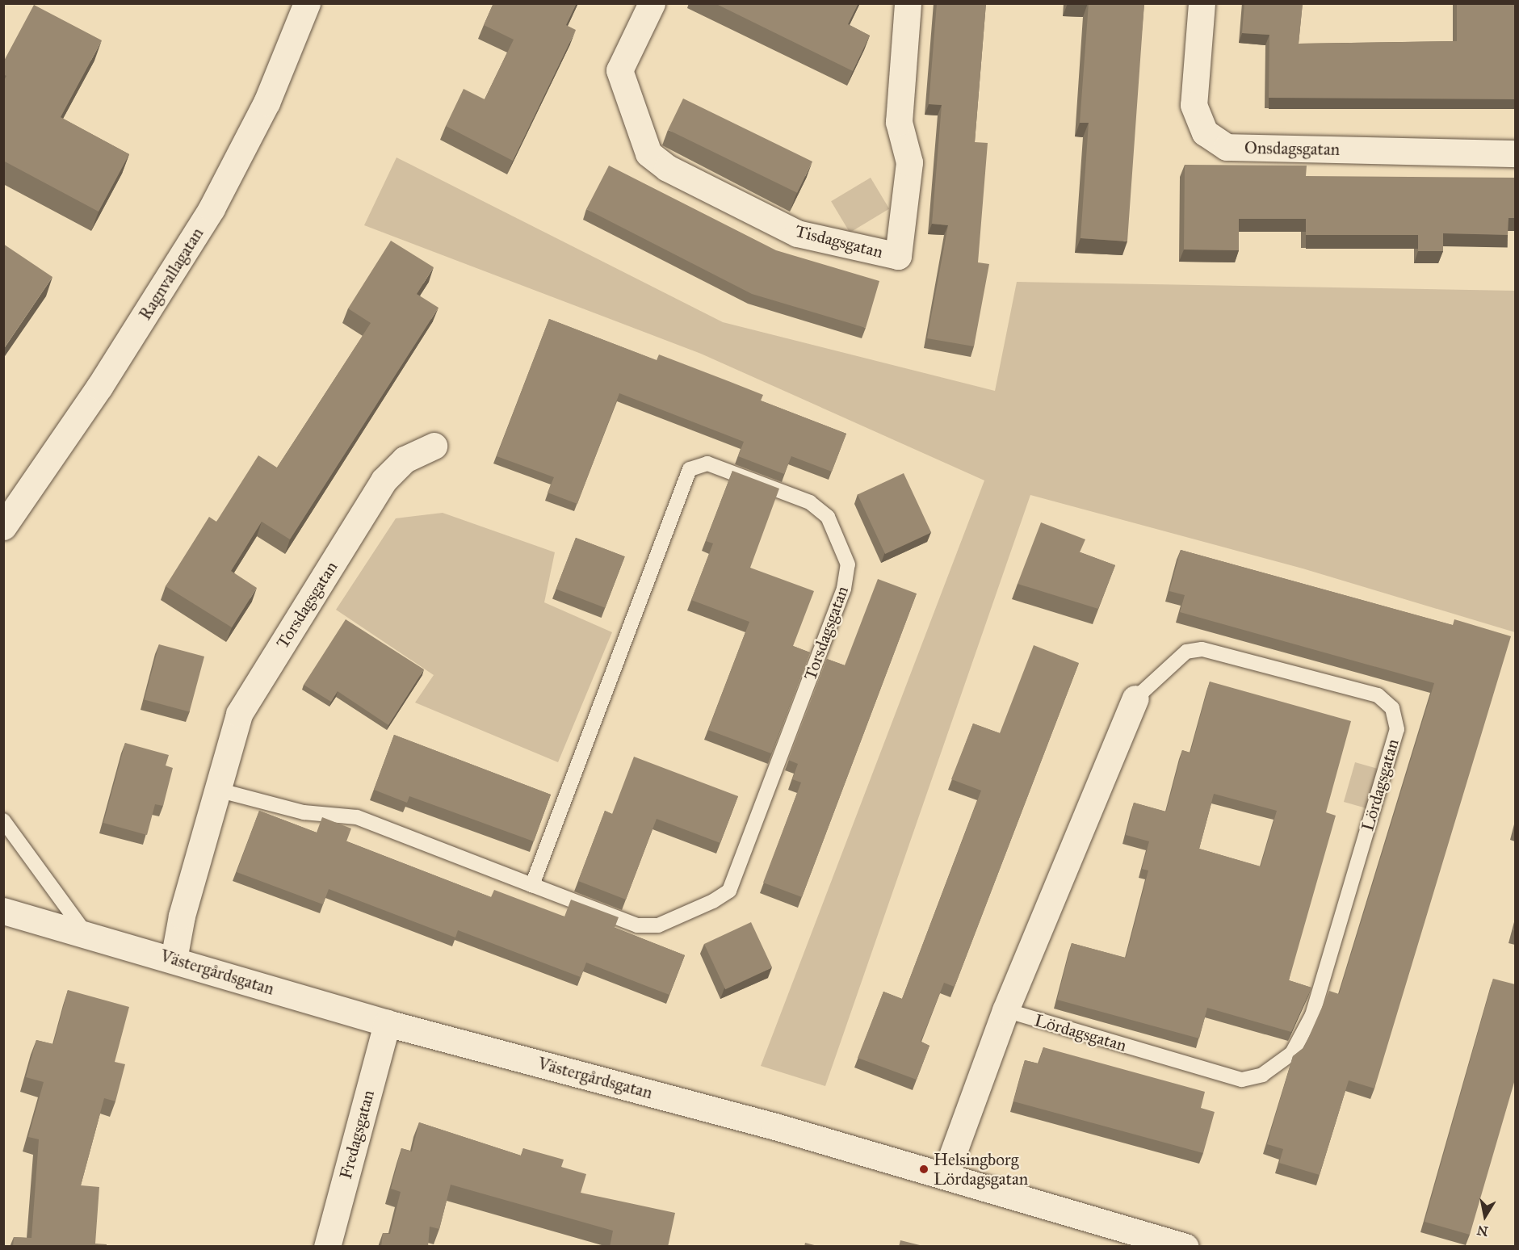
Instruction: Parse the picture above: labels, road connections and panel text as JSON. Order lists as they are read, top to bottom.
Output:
{
  "streets": {
    "street": [
      "Onsdagsgatan",
      "Tisdagsgatan",
      "Ragnvallagatan",
      "Torsdagsgatan",
      "Lördagsgatan",
      "Västergårdsgatan",
      "Fredagsgatan"
    ]
  },
  "crossings": [
    ["Torsdagsgatan", "Västergårdsgatan"],
    ["Lördagsgatan", "Västergårdsgatan"],
    ["Västergårdsgatan", "Fredagsgatan"]
  ],
  "places": ["Helsingborg Lördagsgatan"],
  "north": "bottom"
}
